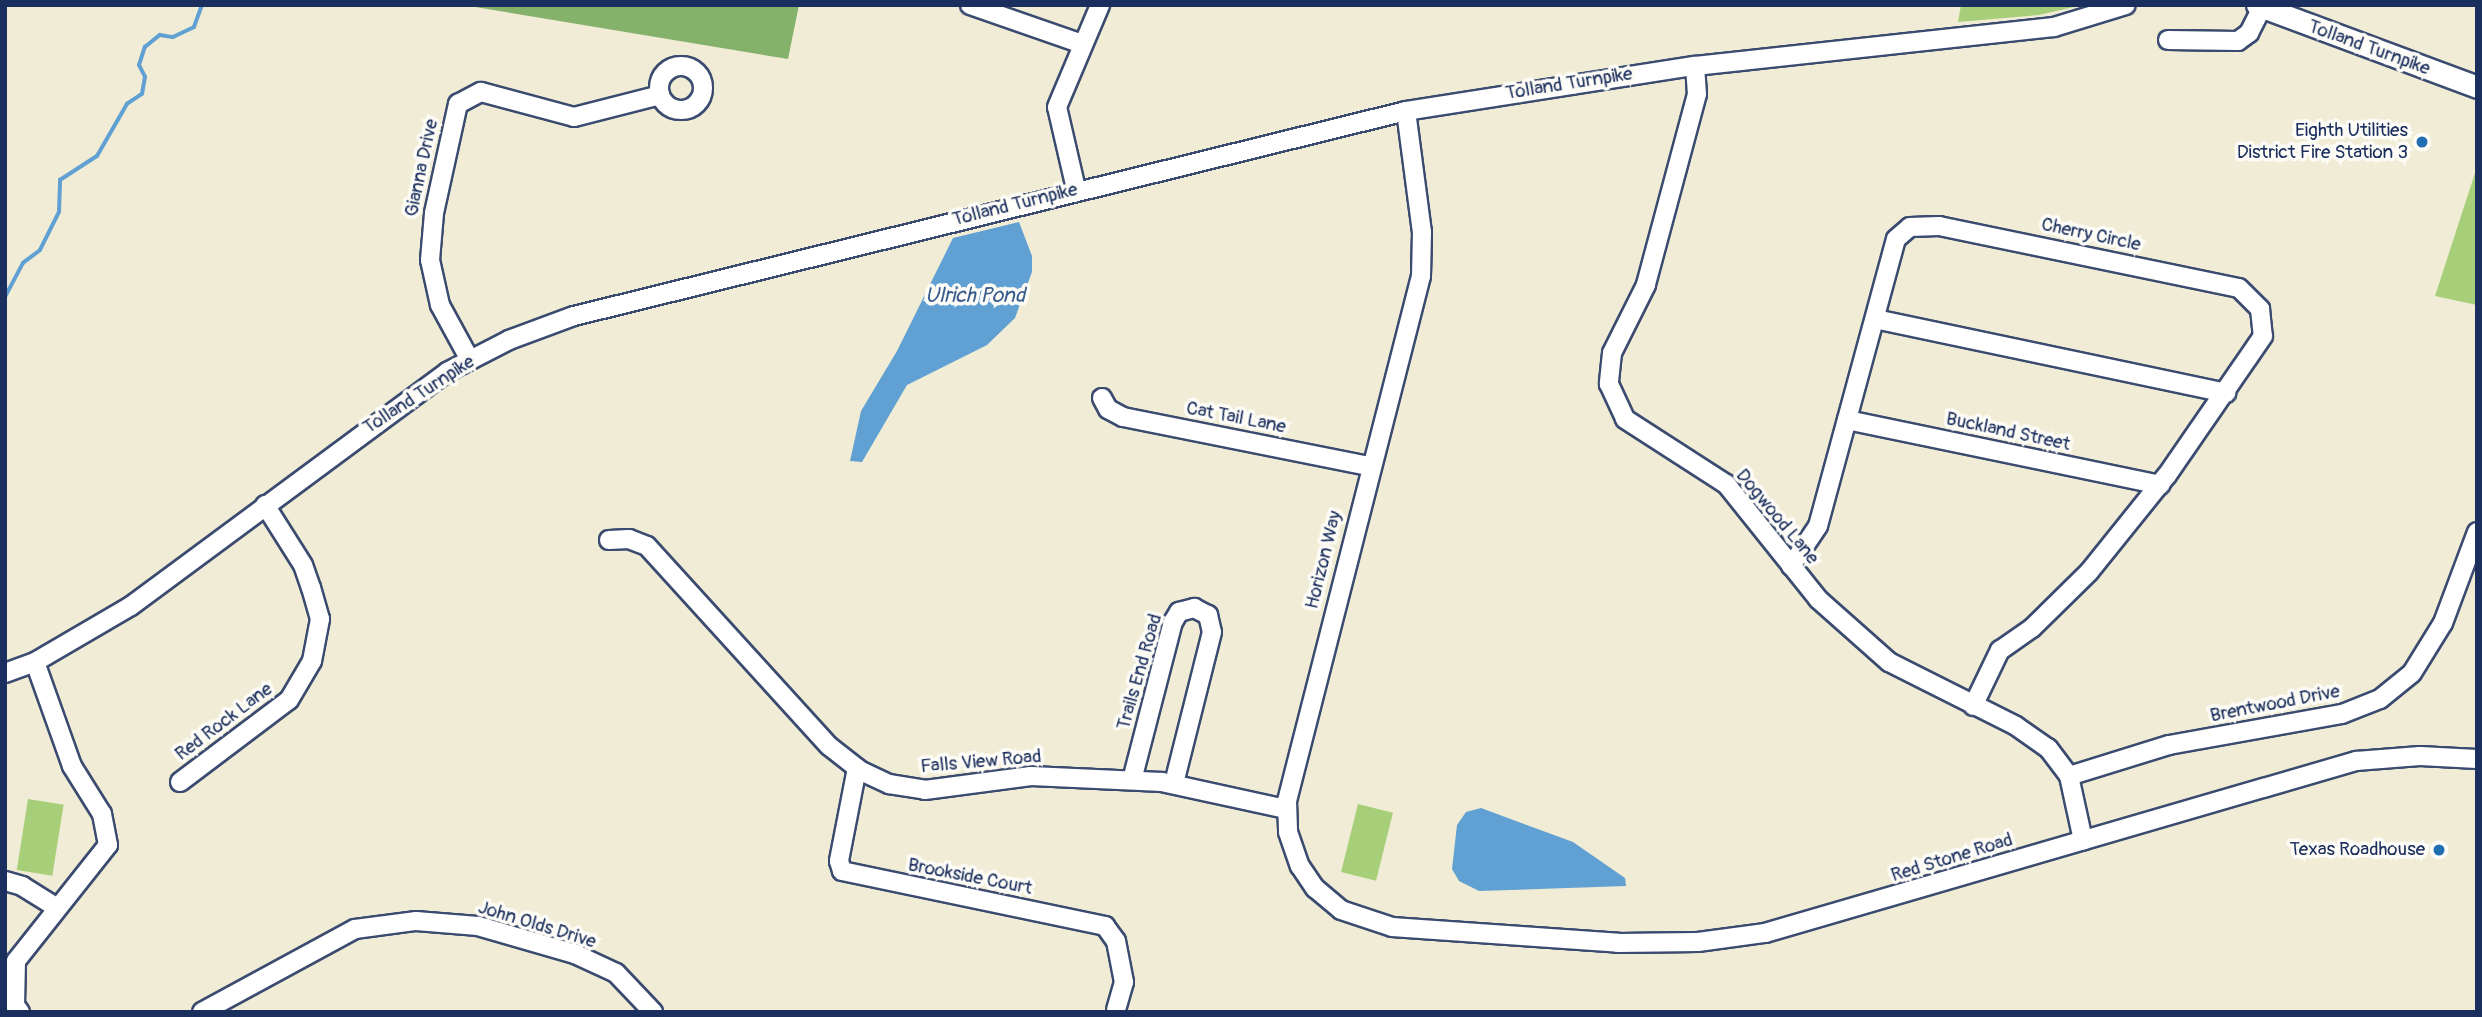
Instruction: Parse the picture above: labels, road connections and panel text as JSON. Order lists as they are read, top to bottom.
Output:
{
  "streets": {
    "main road": ["Tolland Turnpike"],
    "street": [
      "Gianna Drive",
      "Cherry Circle",
      "Cat Tail Lane",
      "Buckland Street",
      "Dogwood Lane",
      "Horizon Way",
      "Trails End Road",
      "Brentwood Drive",
      "Red Rock Lane",
      "Falls View Road",
      "Red Stone Road",
      "Brookside Court",
      "John Olds Drive"
    ]
  },
  "crossings": [
    ["Tolland Turnpike", "Gianna Drive"],
    ["Tolland Turnpike", "Dogwood Lane"],
    ["Tolland Turnpike", "Horizon Way"],
    ["Tolland Turnpike", "Red Rock Lane"],
    ["Cherry Circle", "Buckland Street"],
    ["Cherry Circle", "Dogwood Lane"],
    ["Cat Tail Lane", "Horizon Way"],
    ["Dogwood Lane", "Brentwood Drive"],
    ["Dogwood Lane", "Red Stone Road"],
    ["Horizon Way", "Falls View Road"],
    ["Horizon Way", "Red Stone Road"],
    ["Trails End Road", "Falls View Road"],
    ["Falls View Road", "Brookside Court"]
  ],
  "water": ["Ulrich Pond"],
  "places": ["Eighth Utilities District Fire Station 3", "Texas Roadhouse"]
}
